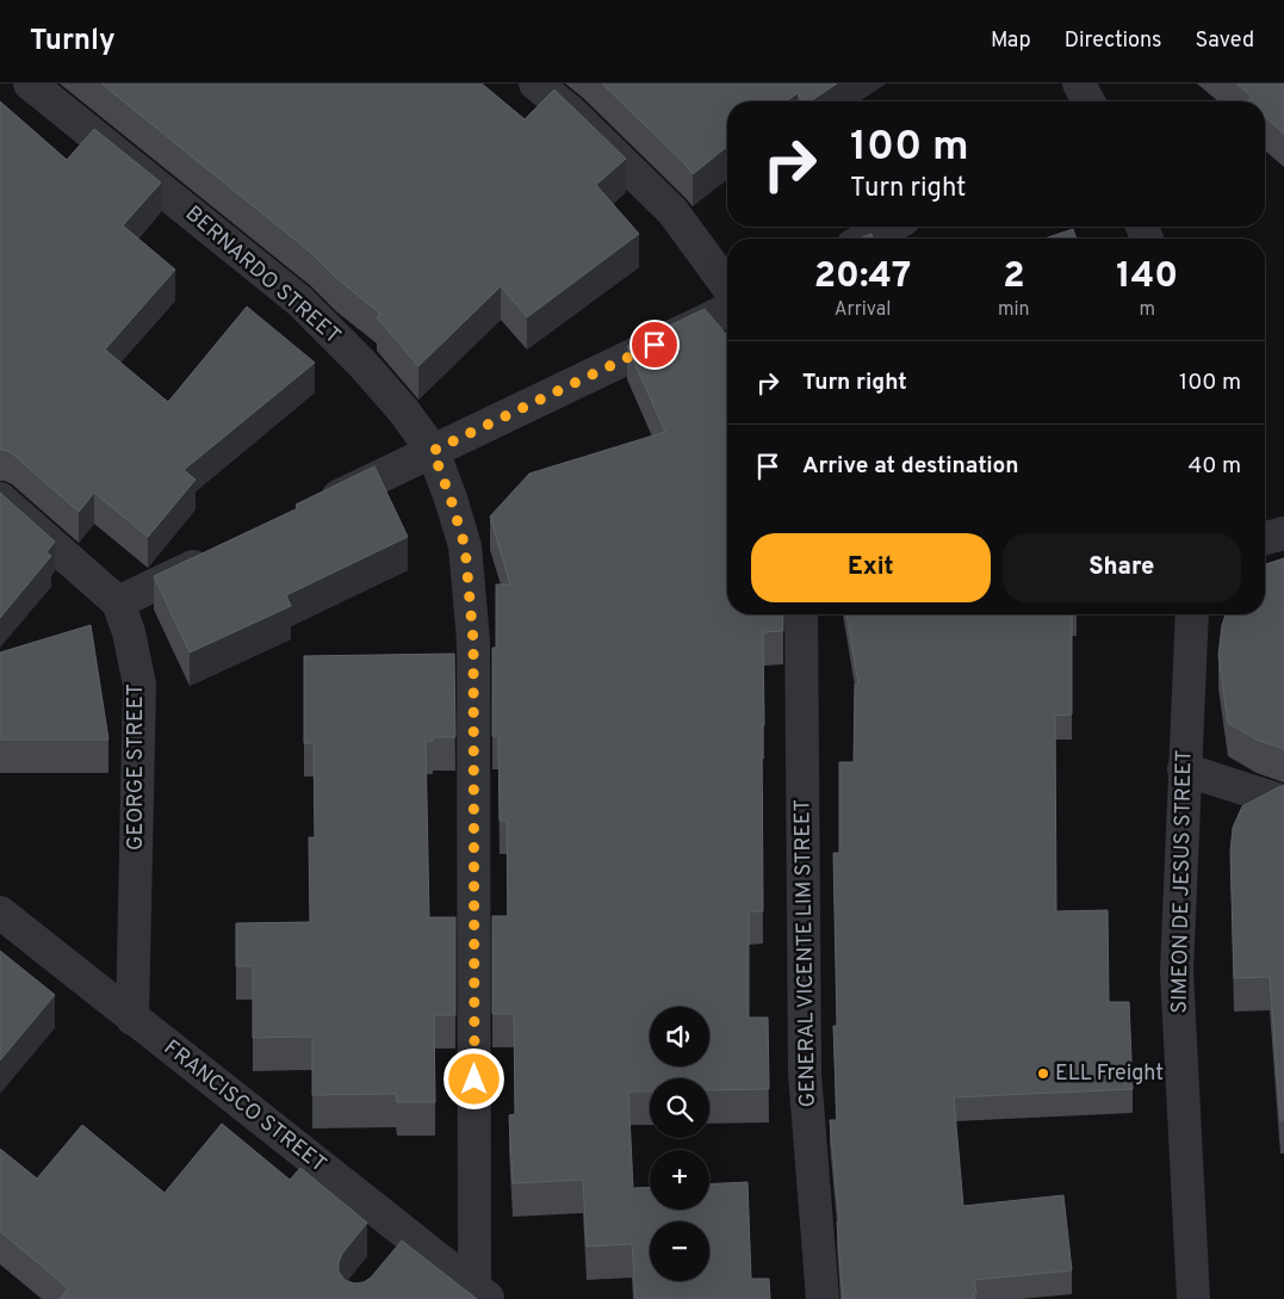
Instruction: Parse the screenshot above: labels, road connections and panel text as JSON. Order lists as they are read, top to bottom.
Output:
{
  "streets": {
    "street": [
      "BERNARDO STREET",
      "GEORGE STREET",
      "SIMEON DE JESUS STREET",
      "GENERAL VICENTE LIM STREET",
      "FRANCISCO STREET"
    ]
  },
  "crossings": [
    ["BERNARDO STREET", "FRANCISCO STREET"],
    ["GEORGE STREET", "FRANCISCO STREET"]
  ],
  "places": ["ELL Freight"],
  "page": {
    "header": "Turnly",
    "nav": ["Map", "Directions", "Saved"],
    "turn": ["100 m", "Turn right"],
    "eta": [
      "20:47",
      "Arrival",
      "2",
      "min",
      "140",
      "m"
    ],
    "list": [
      {
        "name": "Turn right",
        "value": "100 m"
      },
      {
        "name": "Arrive at destination",
        "value": "40 m"
      }
    ],
    "buttons": ["Exit", "Share"],
    "map_buttons": ["+", "−"]
  }
}
